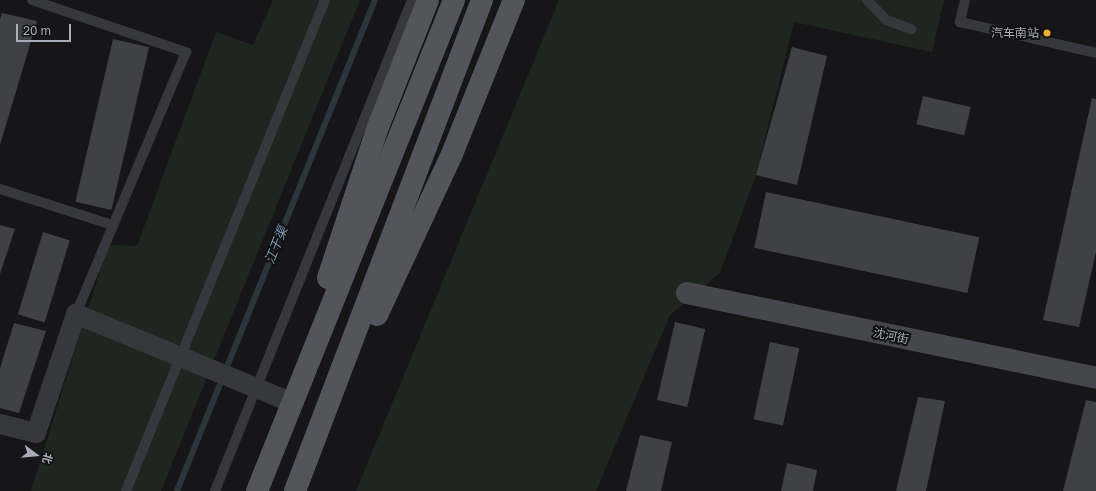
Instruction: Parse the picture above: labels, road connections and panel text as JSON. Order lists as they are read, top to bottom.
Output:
{
  "streets": {
    "street": ["沈河街"]
  },
  "water": ["江干渠"],
  "places": ["汽车南站"],
  "scale_bar": "20 m",
  "north": "right"
}
